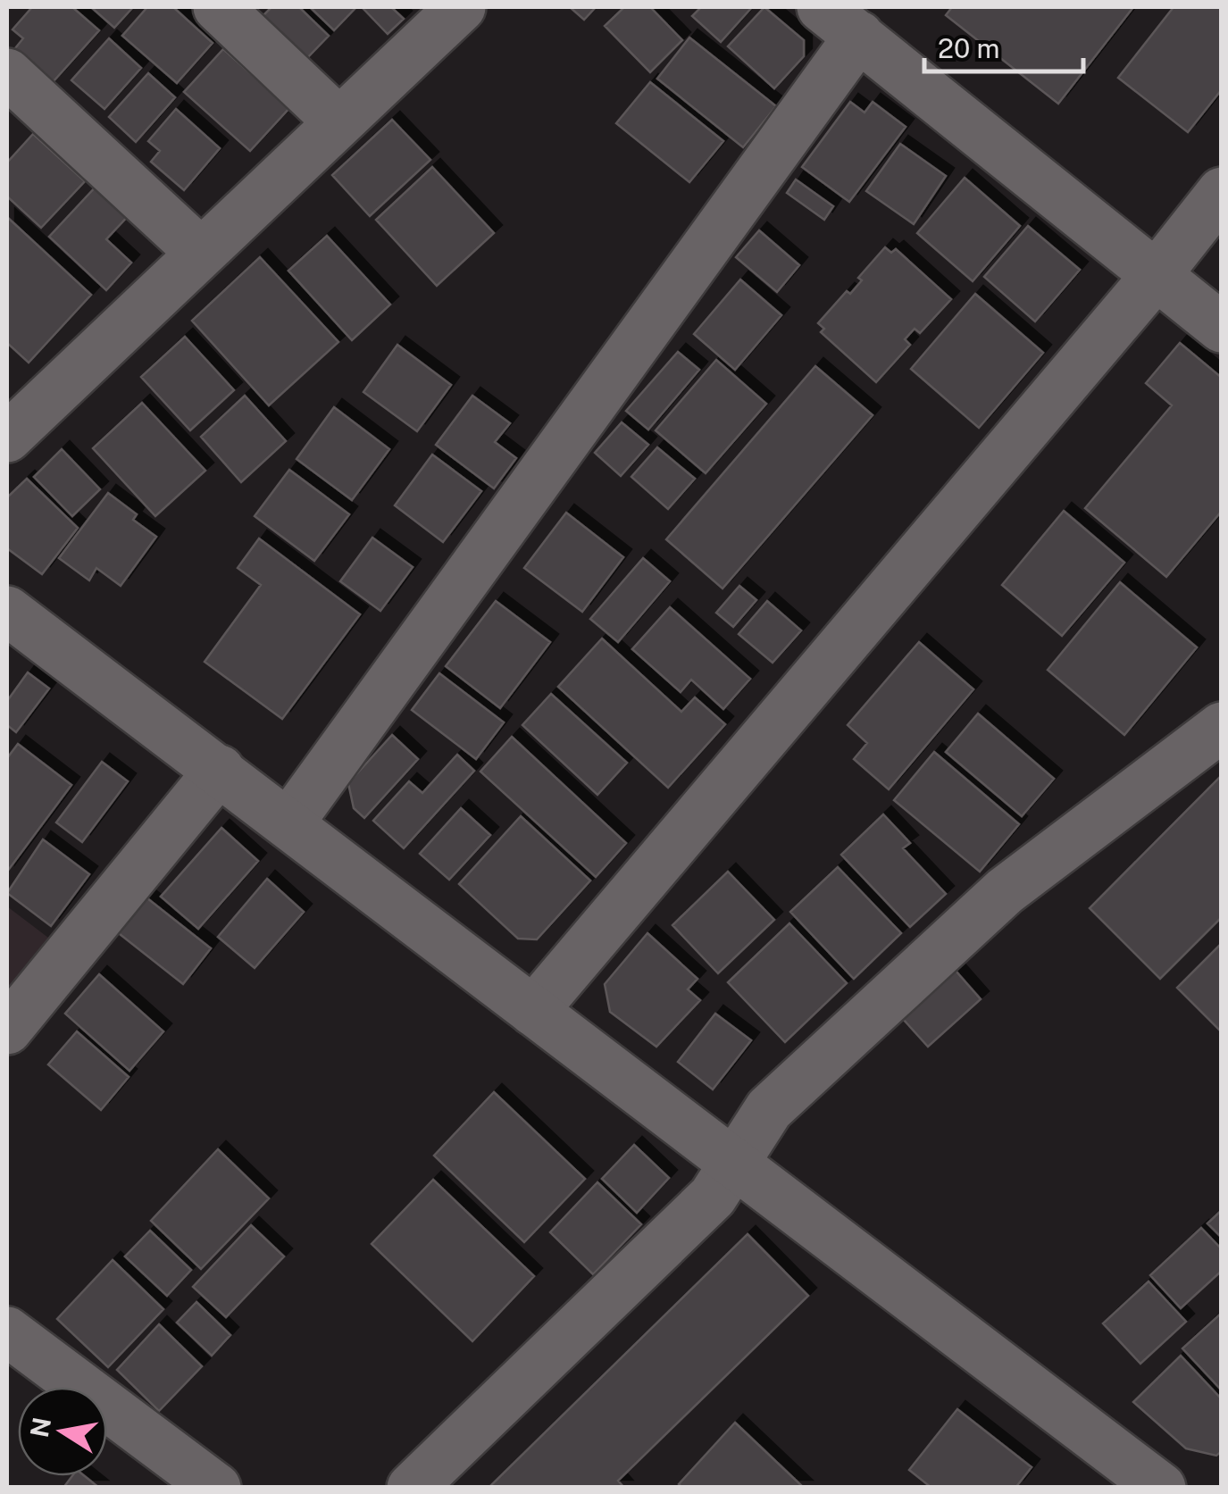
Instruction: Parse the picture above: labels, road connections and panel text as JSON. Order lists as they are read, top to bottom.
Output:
{
  "scale_bar": "20 m",
  "north": "left"
}
